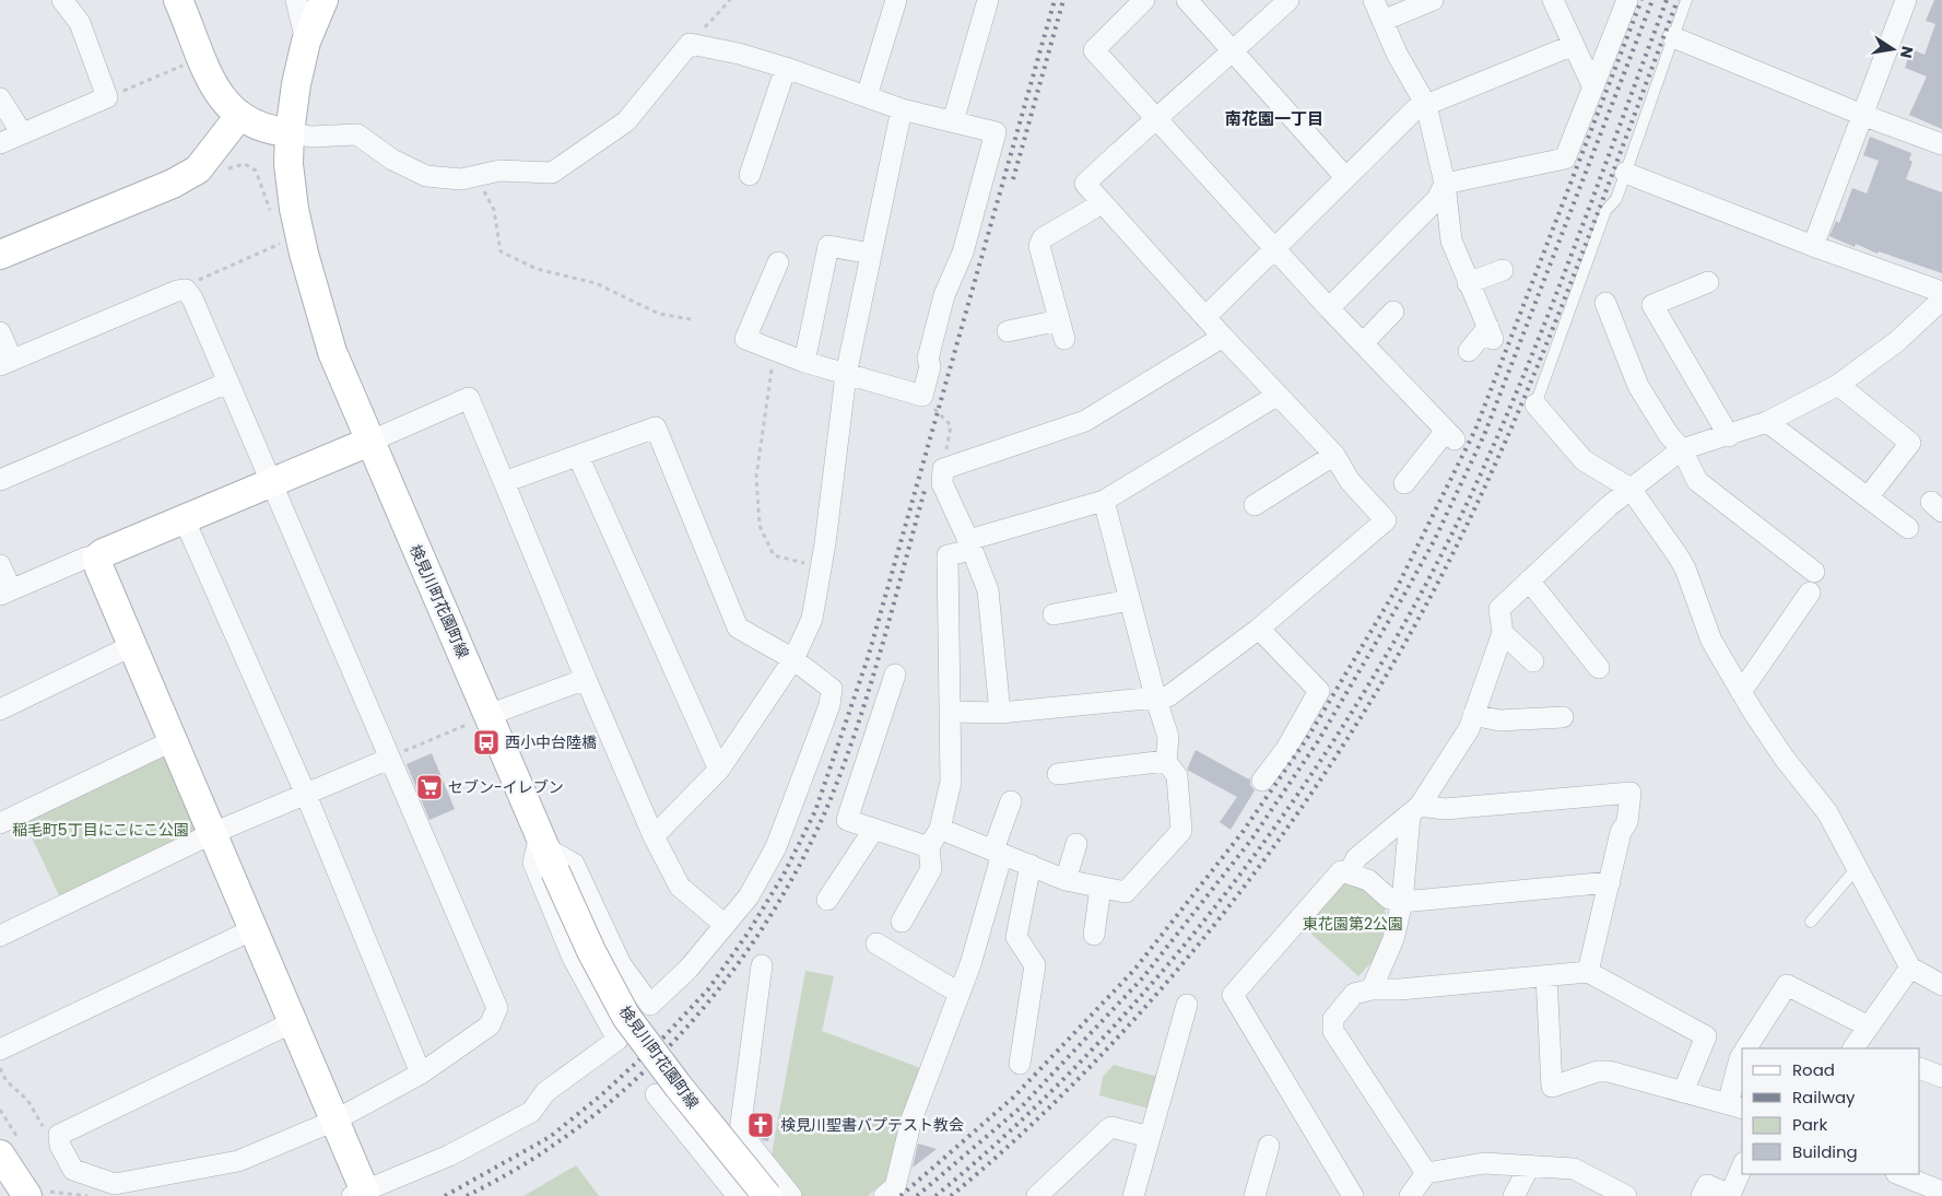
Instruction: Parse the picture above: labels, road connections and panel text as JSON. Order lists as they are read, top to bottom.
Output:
{
  "streets": {
    "street": ["検見川町花園町線"]
  },
  "districts": ["南花園一丁目"],
  "parks": ["稲毛町5丁目にこにこ公園", "東花園第2公園"],
  "places": {
    "bus stop": ["西小中台陸橋"],
    "supermarket": ["セブン-イレブン"],
    "church": ["検見川聖書バプテスト教会"]
  },
  "legend": [
    "Road",
    "Railway",
    "Park",
    "Building"
  ],
  "north": "right"
}
